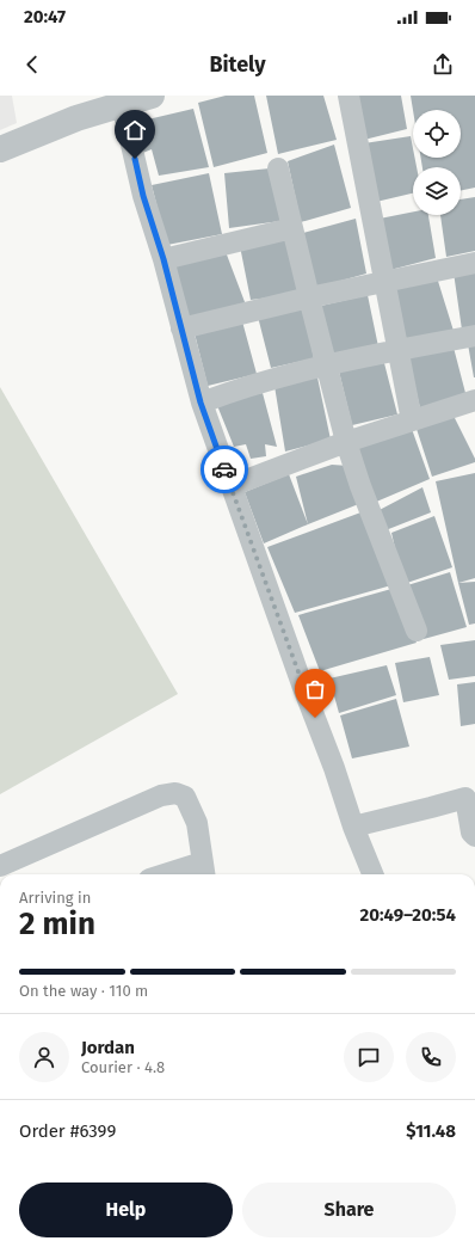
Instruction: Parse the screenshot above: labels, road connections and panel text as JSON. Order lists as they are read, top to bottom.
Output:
{
  "page": {
    "status": "20:47",
    "header": "Bitely",
    "heading": ["2 min", "Arriving in", "20:49–20:54"],
    "panel": [
      "Jordan",
      "Courier · 4.8",
      "Order #6399",
      "$11.48"
    ],
    "bar": "On the way · 110 m",
    "buttons": ["Help", "Share"]
  }
}
